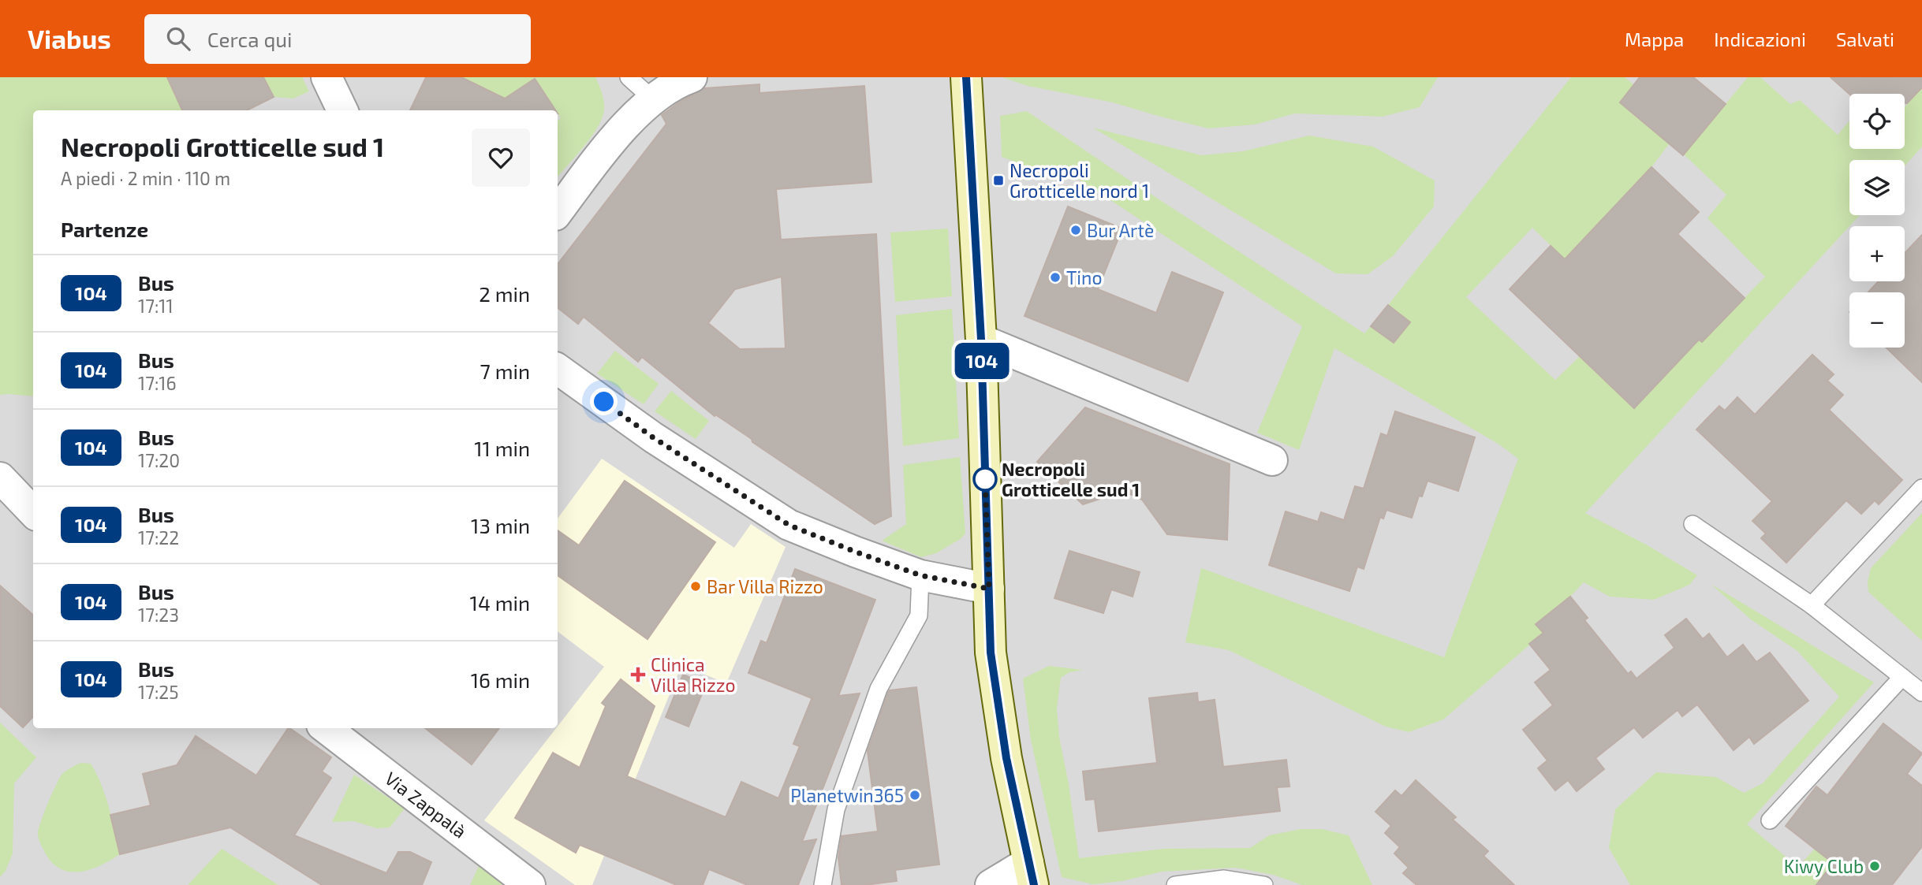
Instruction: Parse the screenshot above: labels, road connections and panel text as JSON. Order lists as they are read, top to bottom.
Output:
{
  "streets": {
    "street": ["Via Zappalà"]
  },
  "places": {
    "transit": ["Necropoli Grotticelle nord 1"],
    "other": [
      "Bur Artè",
      "Tino",
      "Necropoli Grotticelle sud 1",
      "Bar Villa Rizzo",
      "Planetwin365",
      "Kiwy Club"
    ],
    "health": ["Clinica Villa Rizzo"]
  },
  "lines": ["bus line 104"],
  "page": {
    "header": "Viabus",
    "search": "Cerca qui",
    "nav": ["Mappa", "Indicazioni", "Salvati"],
    "on_map": "104",
    "map_buttons": ["+", "−"],
    "heading": [
      ["Necropoli Grotticelle sud 1", "A piedi · 2 min · 110 m"],
      "Partenze"
    ],
    "list": [
      {
        "mark": "104",
        "name": "Bus",
        "note": "17:11",
        "value": "2 min"
      },
      {
        "mark": "104",
        "name": "Bus",
        "note": "17:16",
        "value": "7 min"
      },
      {
        "mark": "104",
        "name": "Bus",
        "note": "17:20",
        "value": "11 min"
      },
      {
        "mark": "104",
        "name": "Bus",
        "note": "17:22",
        "value": "13 min"
      },
      {
        "mark": "104",
        "name": "Bus",
        "note": "17:23",
        "value": "14 min"
      },
      {
        "mark": "104",
        "name": "Bus",
        "note": "17:25",
        "value": "16 min"
      }
    ]
  }
}
